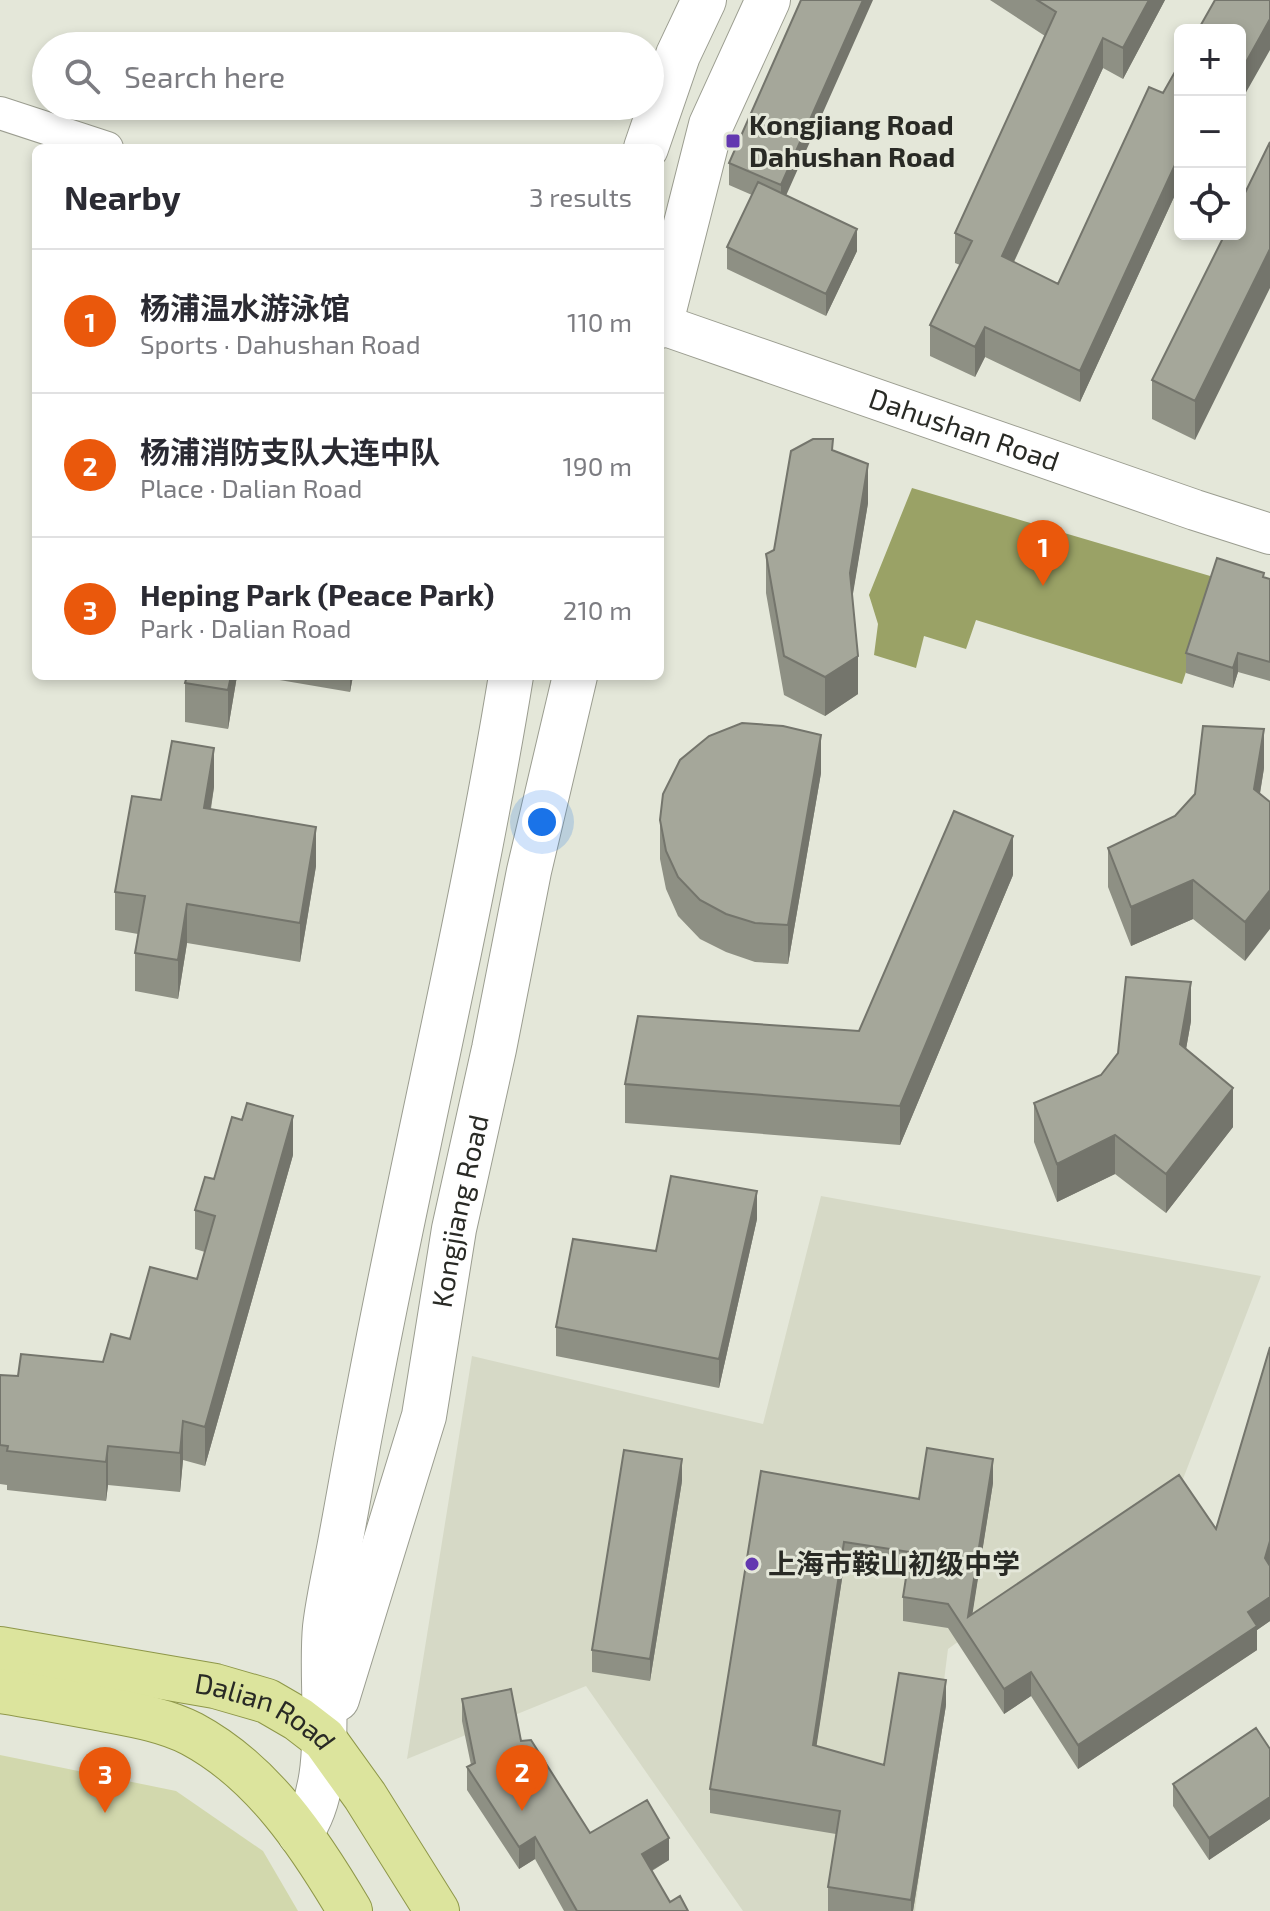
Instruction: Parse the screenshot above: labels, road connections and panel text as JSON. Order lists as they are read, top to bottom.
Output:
{
  "streets": {
    "main road": ["Kongjiang Road", "Dalian Road"],
    "street": ["Dahushan Road"]
  },
  "crossings": [
    ["Kongjiang Road", "Dalian Road"]
  ],
  "places": {
    "transit": ["Kongjiang Road Dahushan Road"],
    "other": ["上海市鞍山初级中学"]
  },
  "page": {
    "map_buttons": ["+", "−"],
    "search": "Search here",
    "heading": ["Nearby", "3 results"],
    "list": [
      {
        "mark": "1",
        "name": "杨浦温水游泳馆",
        "note": "Sports · Dahushan Road",
        "value": "110 m"
      },
      {
        "mark": "2",
        "name": "杨浦消防支队大连中队",
        "note": "Place · Dalian Road",
        "value": "190 m"
      },
      {
        "mark": "3",
        "name": "Heping Park (Peace Park)",
        "note": "Park · Dalian Road",
        "value": "210 m"
      }
    ],
    "pins": ["1", "2", "3"]
  }
}
